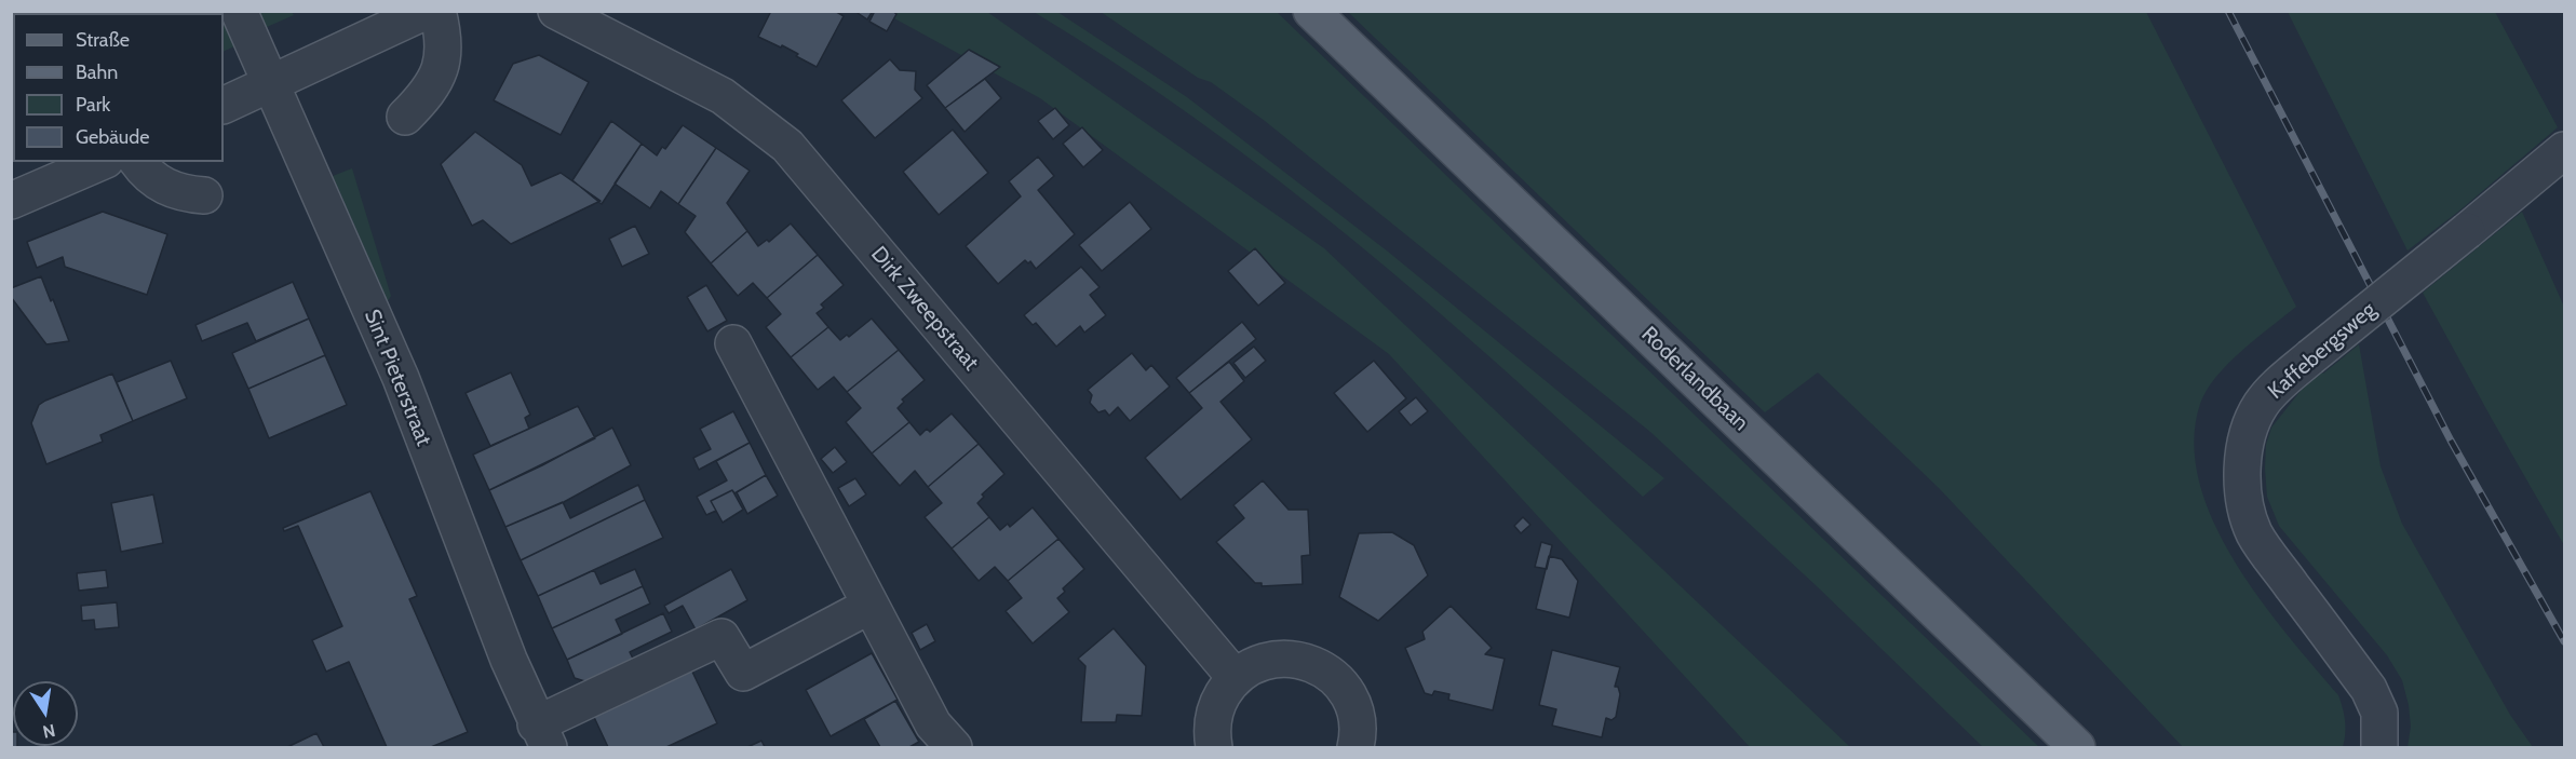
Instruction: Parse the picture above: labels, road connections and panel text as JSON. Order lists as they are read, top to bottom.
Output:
{
  "streets": {
    "main road": ["Roderlandbaan"],
    "street": ["Dirk Zweepstraat", "Kaffebergsweg", "Sint Pieterstraat"]
  },
  "legend": [
    "Straße",
    "Bahn",
    "Park",
    "Gebäude"
  ],
  "north": "bottom"
}
